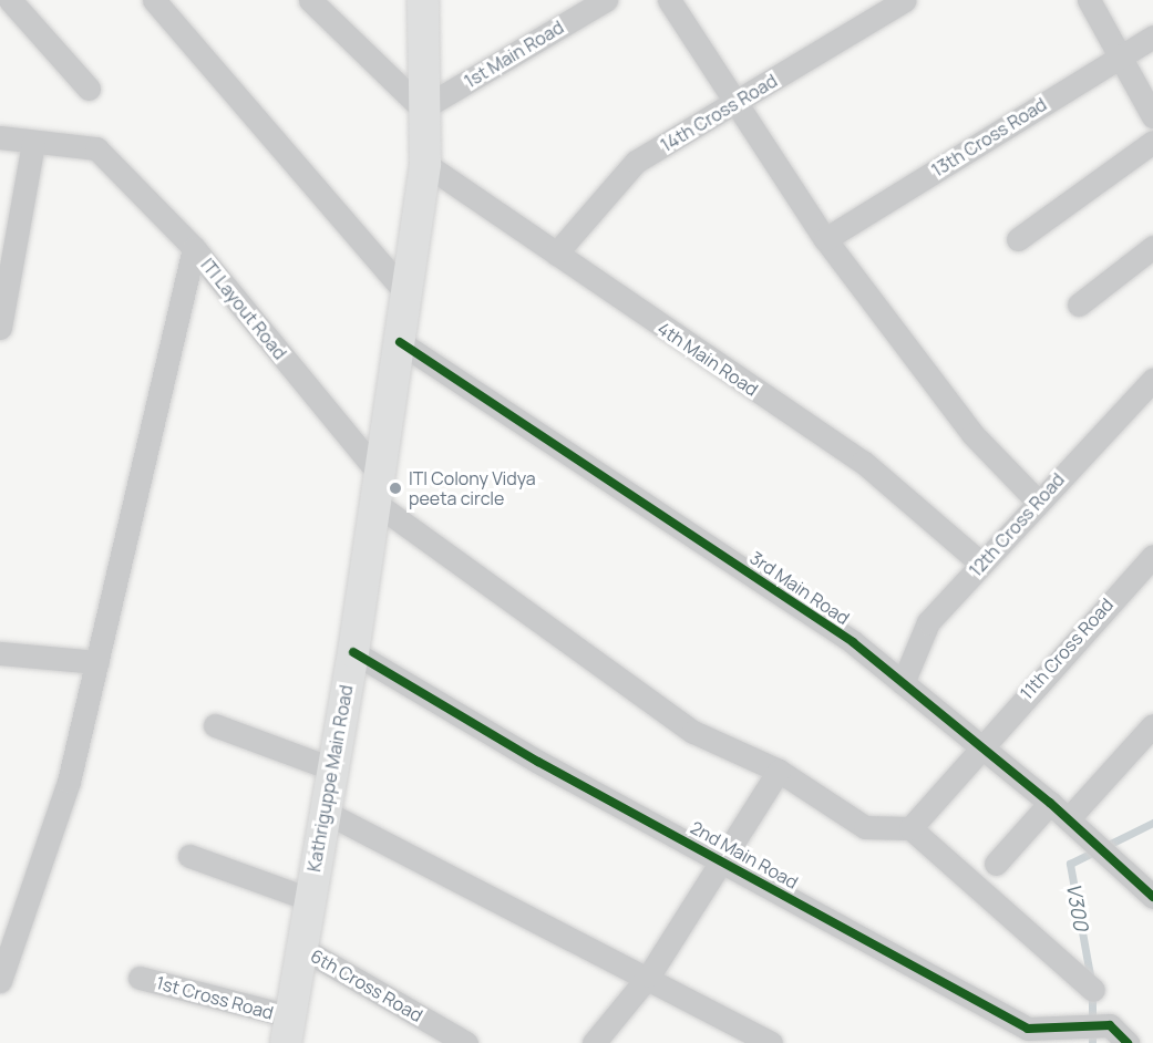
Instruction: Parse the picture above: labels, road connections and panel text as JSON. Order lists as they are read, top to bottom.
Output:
{
  "streets": {
    "main road": ["Kathriguppe Main Road"],
    "street": [
      "1st Main Road",
      "14th Cross Road",
      "13th Cross Road",
      "ITI Layout Road",
      "4th Main Road",
      "12th Cross Road",
      "3rd Main Road",
      "11th Cross Road",
      "2nd Main Road",
      "6th Cross Road",
      "1st Cross Road"
    ]
  },
  "crossings": [
    ["1st Main Road", "Kathriguppe Main Road"],
    ["14th Cross Road", "4th Main Road"],
    ["ITI Layout Road", "11th Cross Road"],
    ["ITI Layout Road", "Kathriguppe Main Road"],
    ["4th Main Road", "12th Cross Road"],
    ["4th Main Road", "Kathriguppe Main Road"],
    ["12th Cross Road", "3rd Main Road"],
    ["3rd Main Road", "11th Cross Road"],
    ["3rd Main Road", "Kathriguppe Main Road"],
    ["Kathriguppe Main Road", "2nd Main Road"],
    ["Kathriguppe Main Road", "6th Cross Road"],
    ["Kathriguppe Main Road", "1st Cross Road"]
  ],
  "water": ["V300"],
  "places": ["ITI Colony Vidya peeta circle"]
}
